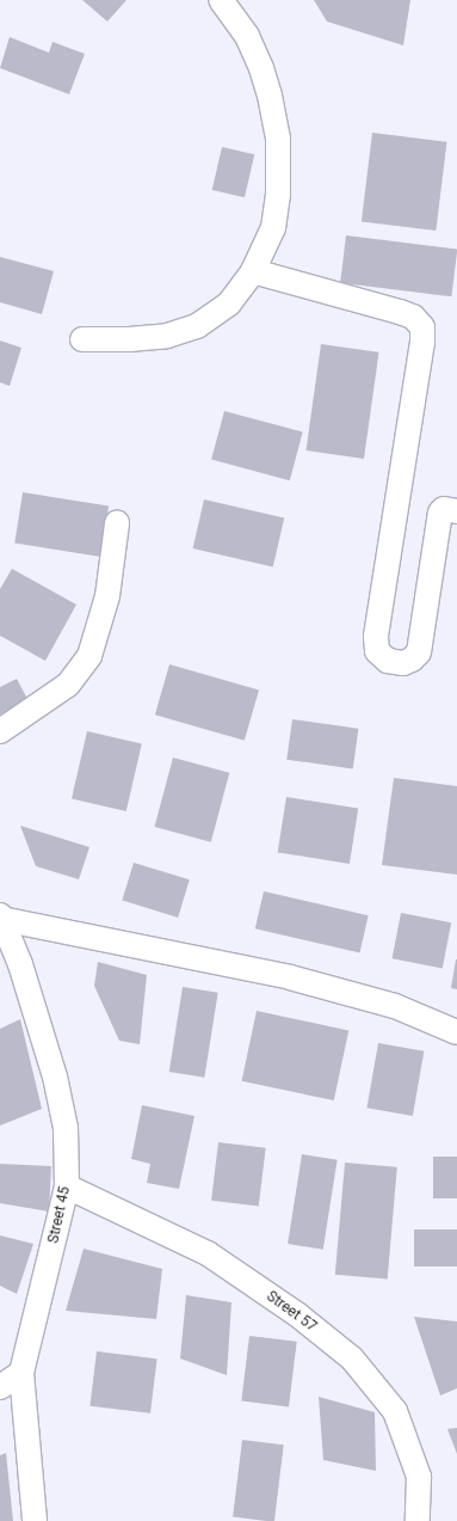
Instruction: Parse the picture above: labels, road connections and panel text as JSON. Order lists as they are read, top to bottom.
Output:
{
  "streets": {
    "street": ["Street 45", "Street 57"]
  },
  "crossings": [
    ["Street 45", "Street 57"]
  ]
}
